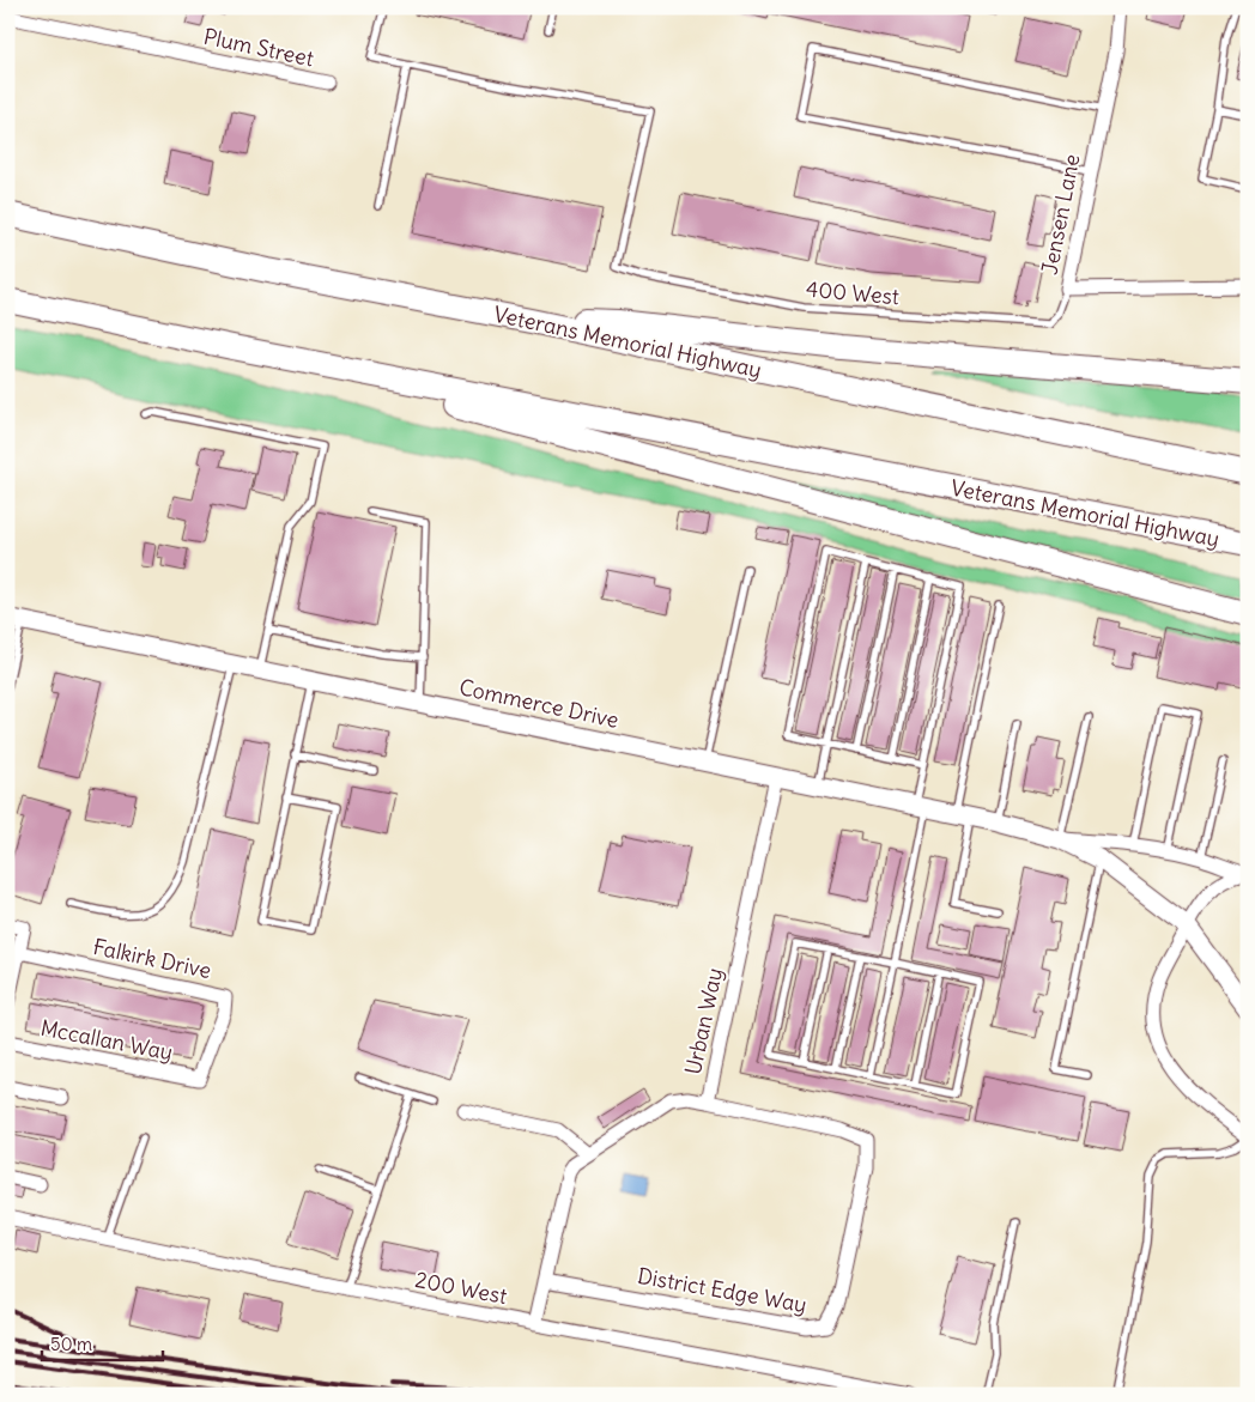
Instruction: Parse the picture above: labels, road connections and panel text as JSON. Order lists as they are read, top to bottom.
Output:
{
  "streets": {
    "highway": ["Veterans Memorial Highway"],
    "street": [
      "Plum Street",
      "Jensen Lane",
      "Commerce Drive",
      "Falkirk Drive",
      "Urban Way",
      "Mccallan Way",
      "200 West",
      "District Edge Way"
    ],
    "lane": ["400 West"]
  },
  "crossings": [
    ["Jensen Lane", "400 West"],
    ["Commerce Drive", "Urban Way"],
    ["Falkirk Drive", "Mccallan Way"],
    ["Urban Way", "200 West"],
    ["Urban Way", "District Edge Way"]
  ],
  "scale_bar": "50 m"
}
